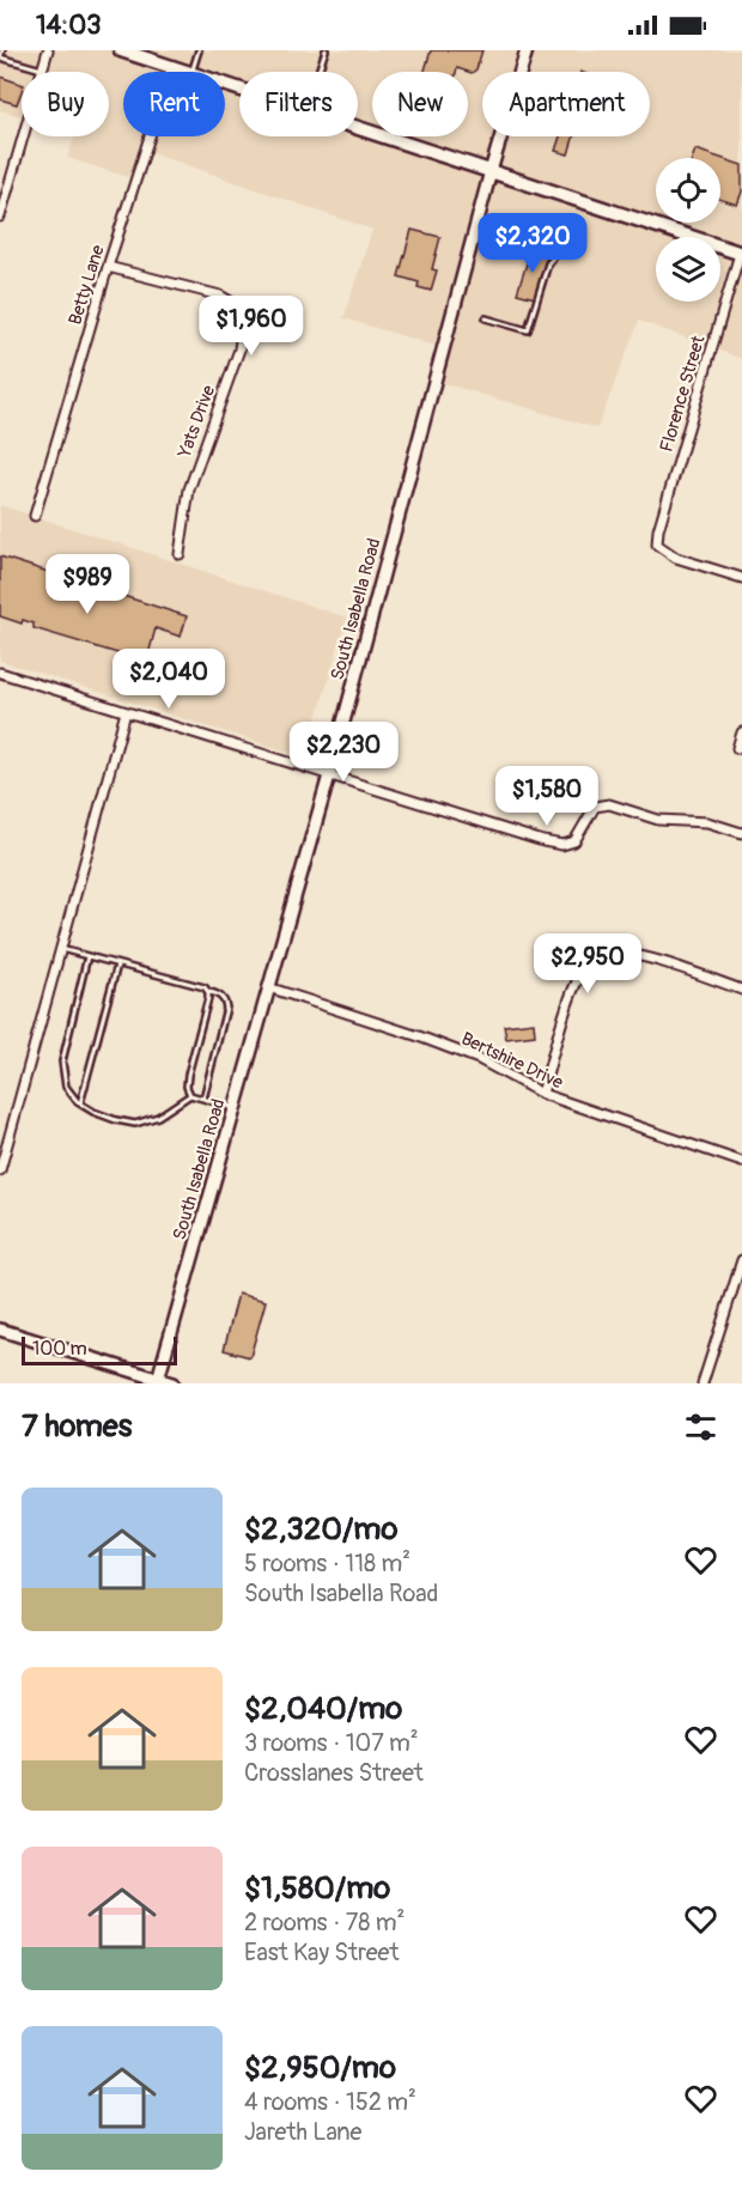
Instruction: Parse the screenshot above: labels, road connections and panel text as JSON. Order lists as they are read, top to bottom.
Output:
{
  "streets": {
    "main road": ["South Isabella Road"],
    "street": [
      "Betty Lane",
      "Florence Street",
      "Yats Drive",
      "Bertshire Drive"
    ]
  },
  "crossings": [
    ["Betty Lane", "Yats Drive"],
    ["South Isabella Road", "Bertshire Drive"]
  ],
  "scale_bar": "100 m",
  "page": {
    "status": "14:03",
    "chip": [
      "Buy",
      "Rent",
      "Filters",
      "New",
      "Apartment"
    ],
    "price": [
      "$2,320",
      "$1,960",
      "$989",
      "$2,040",
      "$2,230",
      "$1,580",
      "$2,950"
    ],
    "scale": "100 m",
    "heading": "7 homes",
    "list": [
      {
        "name": "$2,320/mo",
        "note": "5 rooms · 118 m² · South Isabella Road"
      },
      {
        "name": "$2,040/mo",
        "note": "3 rooms · 107 m² · Crosslanes Street"
      },
      {
        "name": "$1,580/mo",
        "note": "2 rooms · 78 m² · East Kay Street"
      },
      {
        "name": "$2,950/mo",
        "note": "4 rooms · 152 m² · Jareth Lane"
      }
    ]
  }
}
